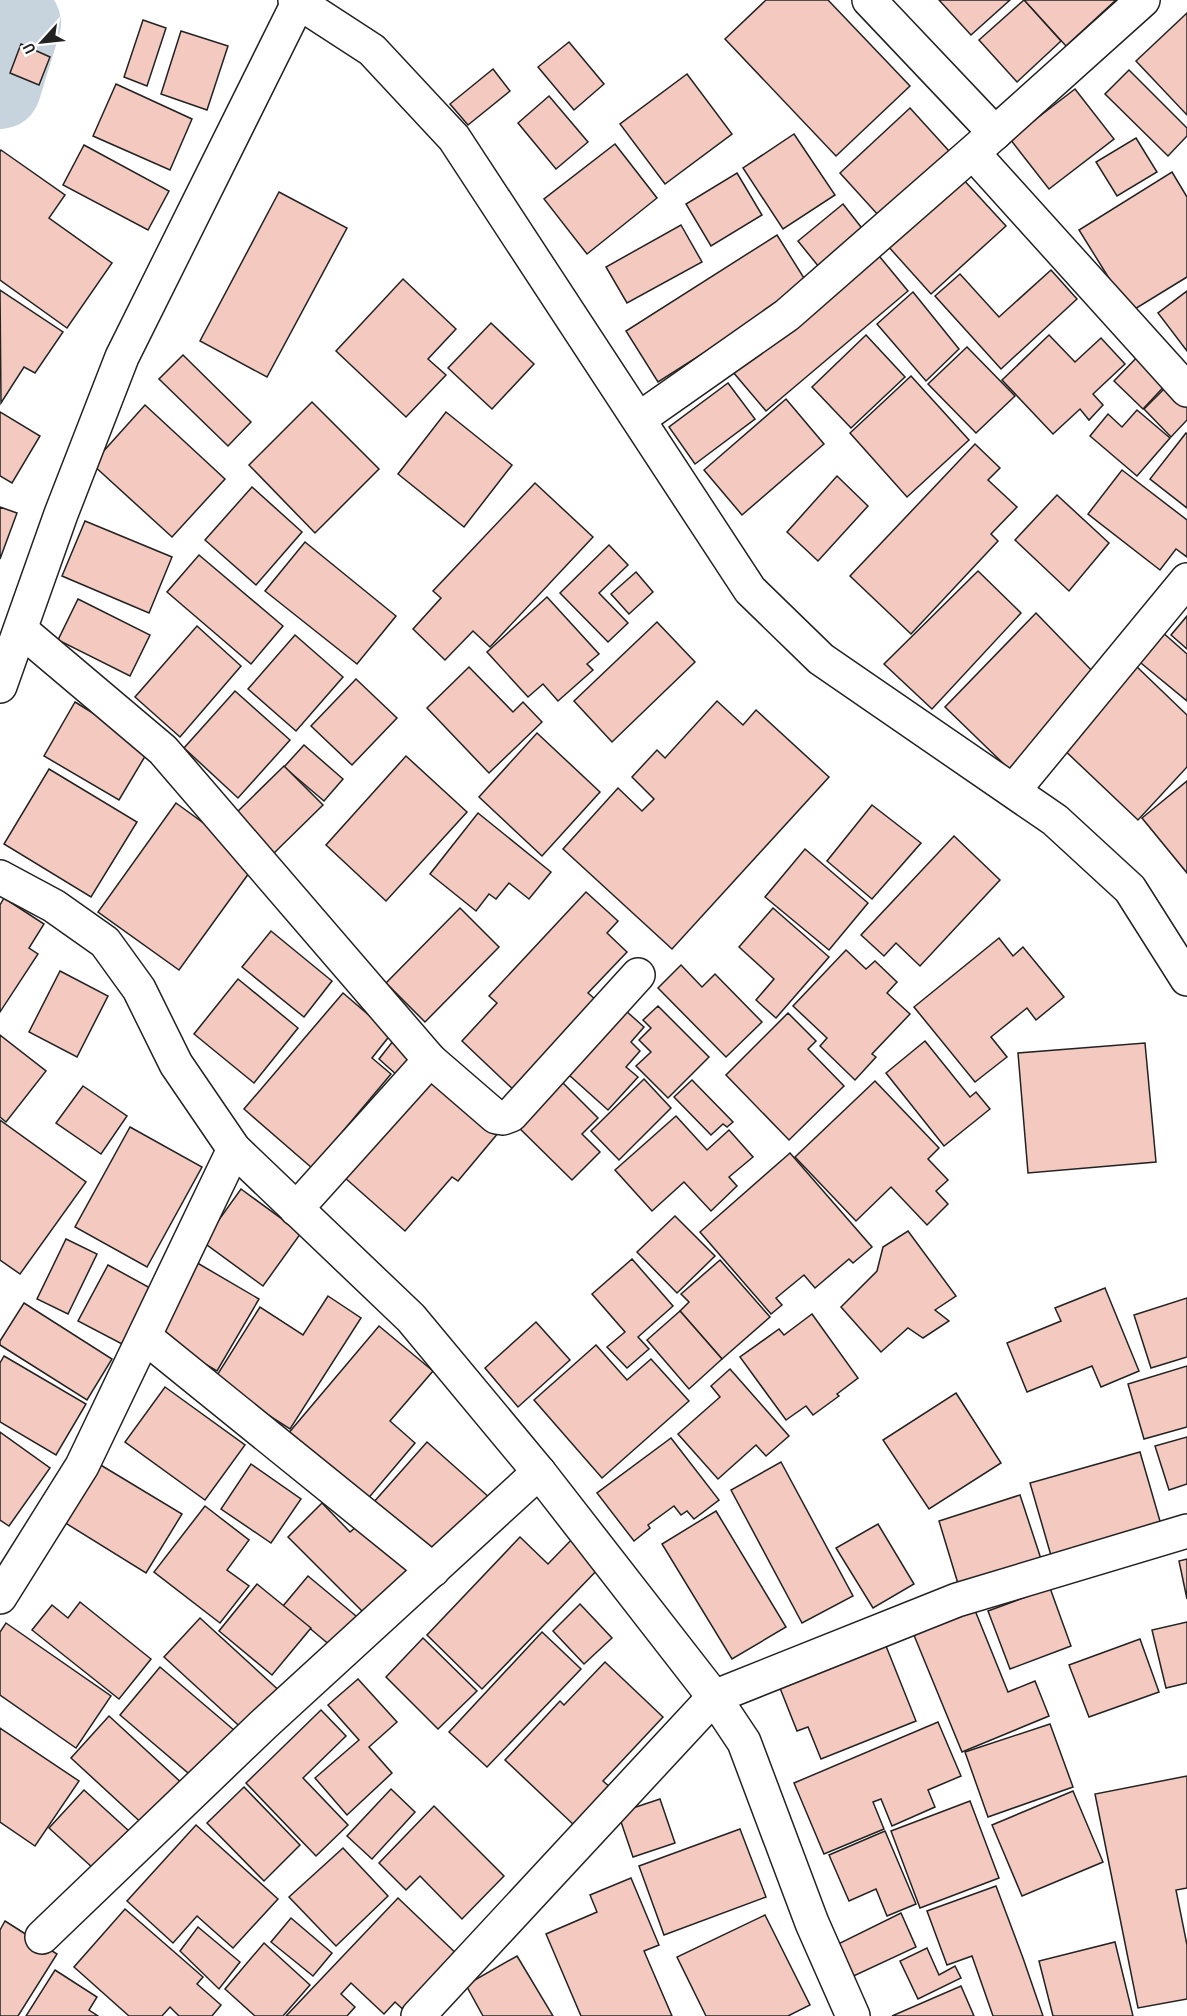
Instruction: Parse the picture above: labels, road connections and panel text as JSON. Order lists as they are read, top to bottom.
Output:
{
  "north": "bottom left"
}
